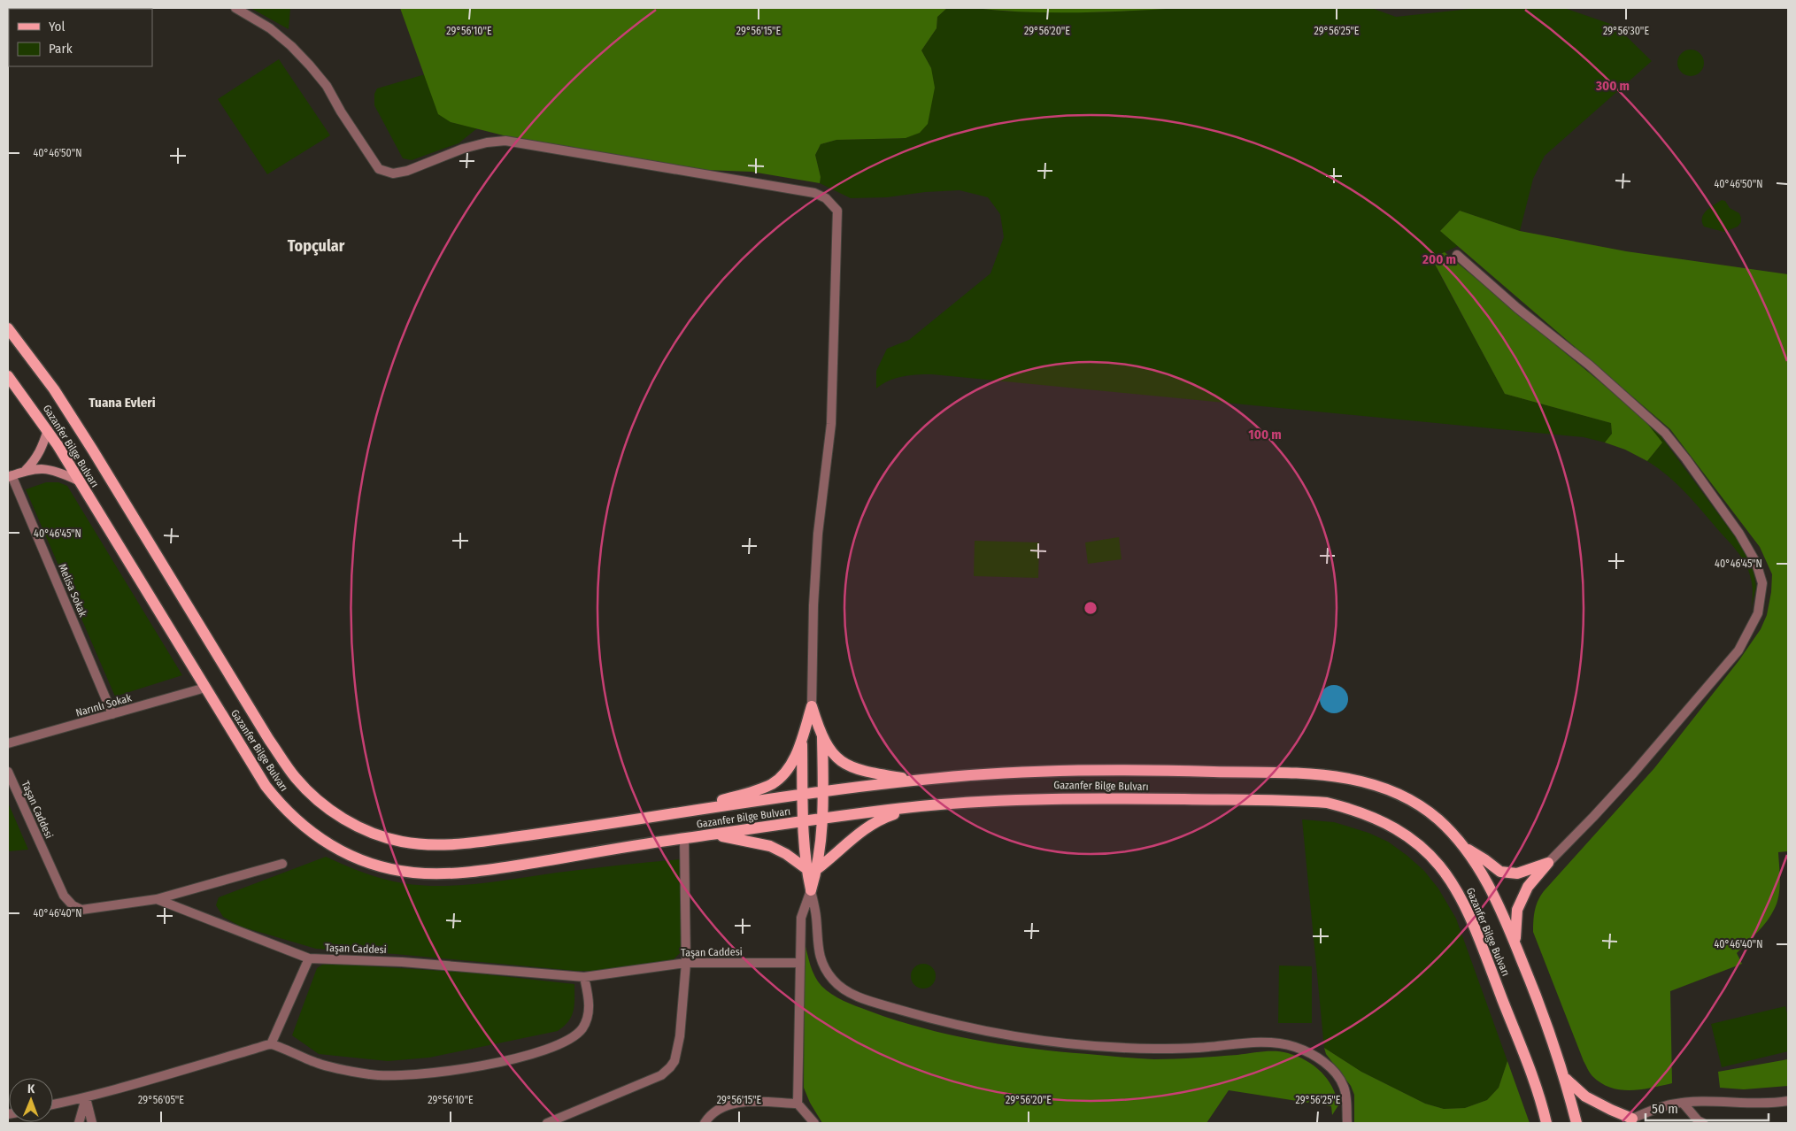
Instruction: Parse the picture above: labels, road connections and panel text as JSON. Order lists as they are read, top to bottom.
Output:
{
  "streets": {
    "main road": ["Gazanfer Bilge Bulvarı"],
    "street": ["Melisa Sokak", "Narınlı Sokak", "Taşan Caddesi"]
  },
  "crossings": [
    ["Gazanfer Bilge Bulvarı", "Narınlı Sokak"],
    ["Melisa Sokak", "Narınlı Sokak"]
  ],
  "districts": ["Topçular", "Tuana Evleri"],
  "legend": ["Yol", "Park"],
  "scale_bar": "50 m",
  "north": "top",
  "coordinates": [
    "29°56'10\"E",
    "29°56'15\"E",
    "29°56'20\"E",
    "29°56'25\"E",
    "29°56'30\"E",
    "40°46'50\"N",
    "40°46'45\"N",
    "40°46'40\"N",
    "29°56'05\"E"
  ],
  "rings": ["300 m", "200 m", "100 m"]
}
